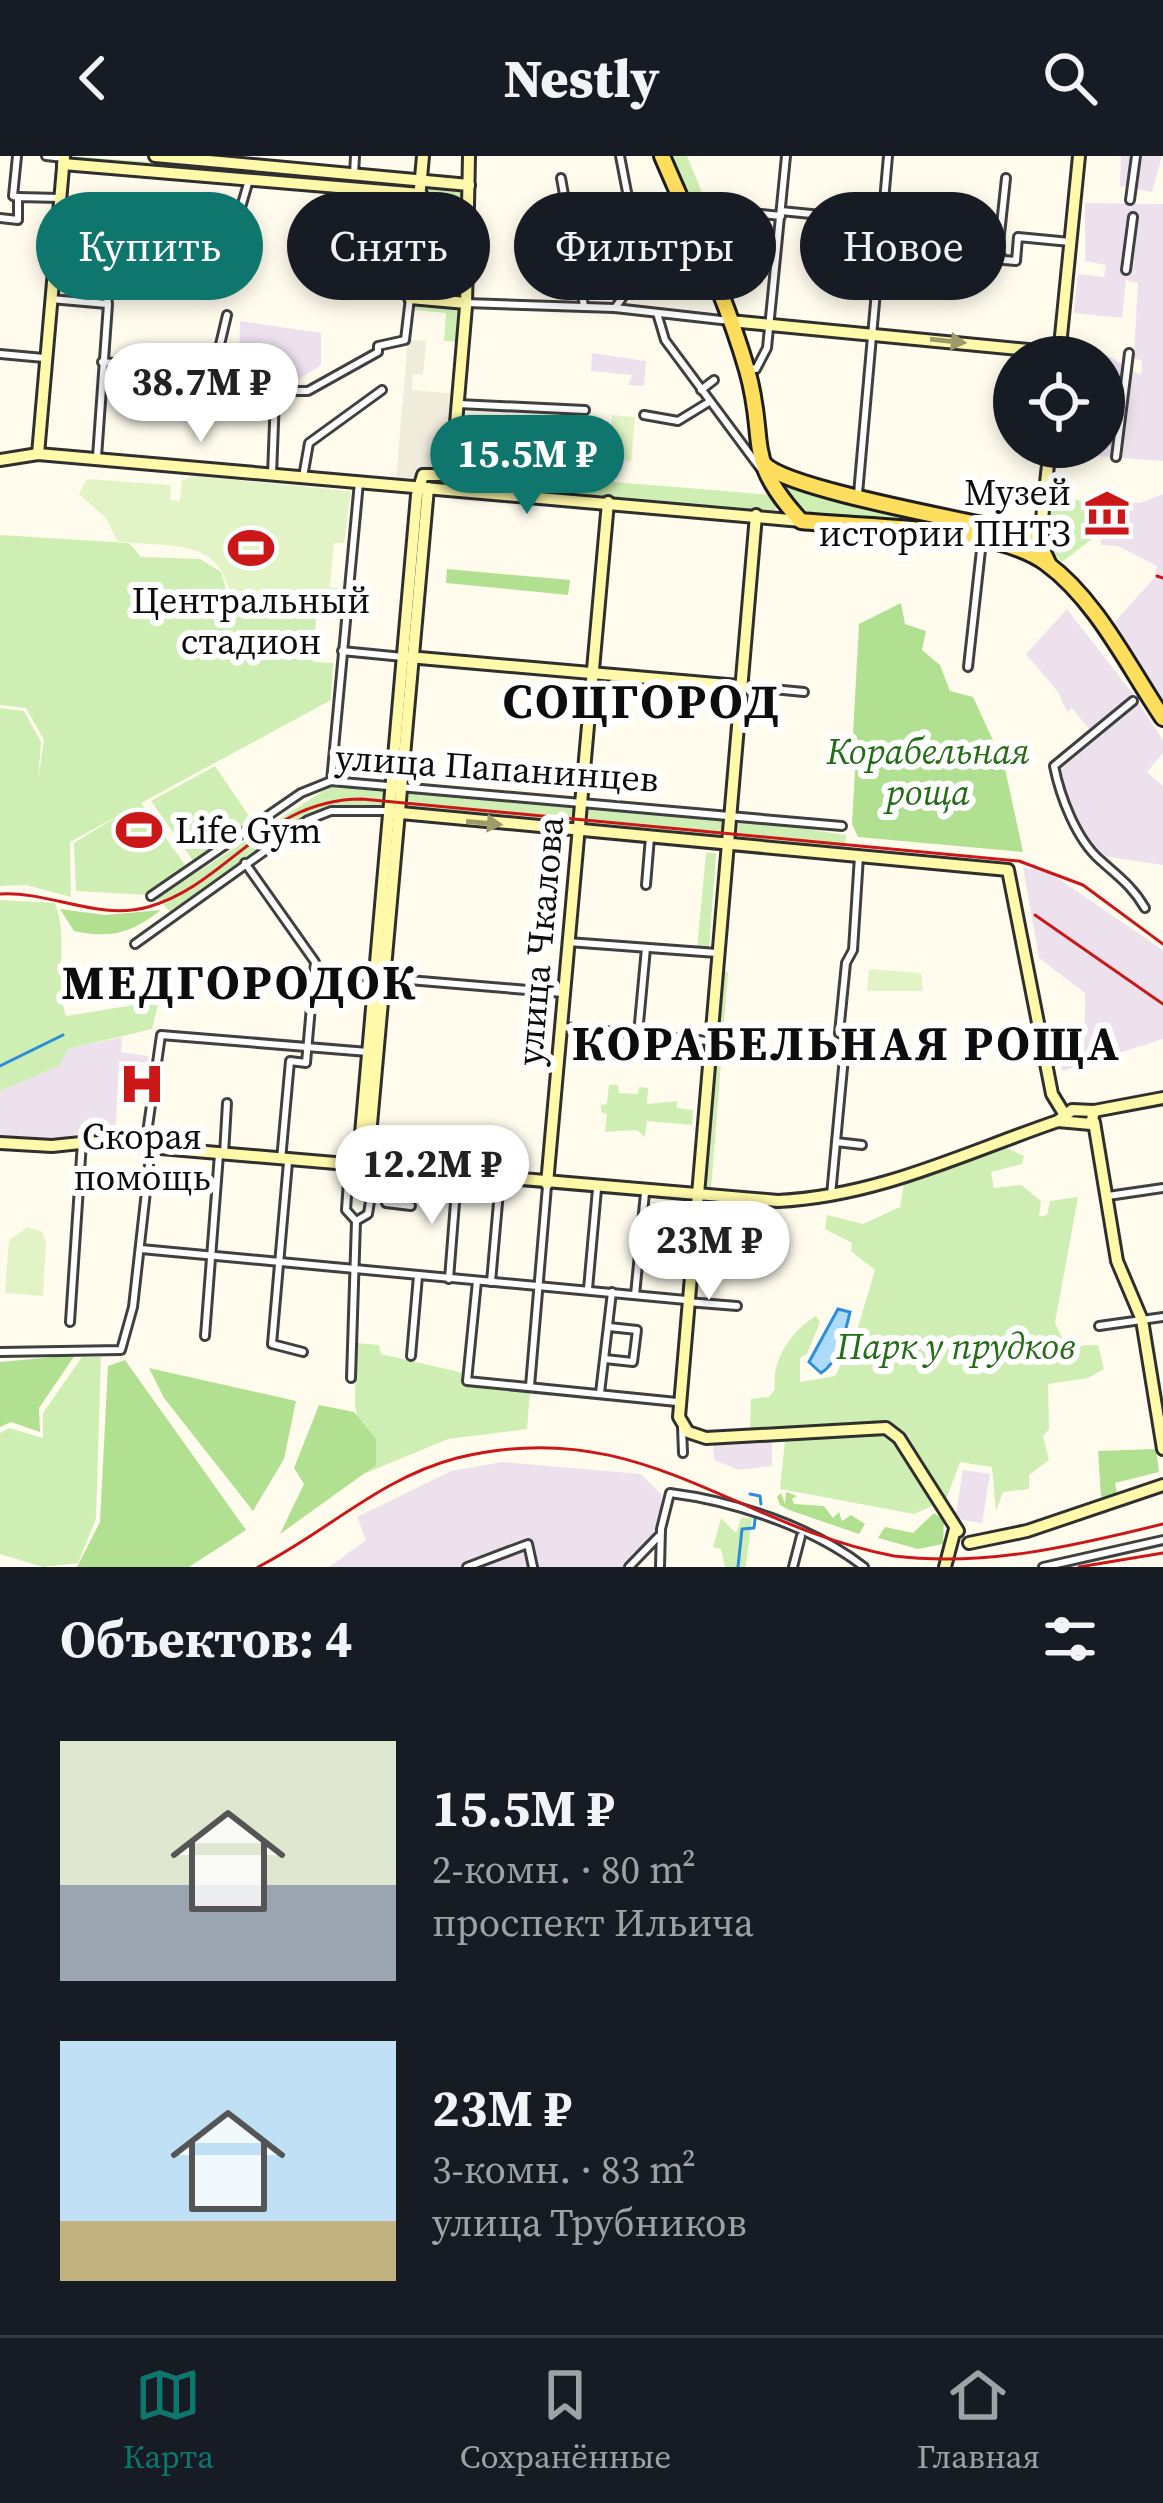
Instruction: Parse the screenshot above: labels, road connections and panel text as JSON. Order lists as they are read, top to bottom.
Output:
{
  "streets": {
    "street": ["улица Папанинцев", "улица Чкалова"]
  },
  "crossings": [
    ["улица Папанинцев", "улица Чкалова"]
  ],
  "districts": ["СОЦГОРОД", "МЕДГОРОДОК", "КОРАБЕЛЬНАЯ РОЩА"],
  "parks": ["Корабельная роща", "Парк у прудков"],
  "places": {
    "museum": ["Музей истории ПНТЗ"],
    "sports": ["Центральный стадион", "Life Gym"],
    "hospital": ["Скорая помощь"]
  },
  "page": {
    "header": "Nestly",
    "chip": [
      "Купить",
      "Снять",
      "Фильтры",
      "Новое"
    ],
    "price": [
      "38.7M ₽",
      "15.5M ₽",
      "12.2M ₽",
      "23M ₽"
    ],
    "heading": "Объектов: 4",
    "list": [
      {
        "name": "15.5M ₽",
        "note": "2-комн. · 80 m² · проспект Ильича"
      },
      {
        "name": "23M ₽",
        "note": "3-комн. · 83 m² · улица Трубников"
      }
    ],
    "tabs": ["Карта", "Сохранённые", "Главная"]
  }
}
